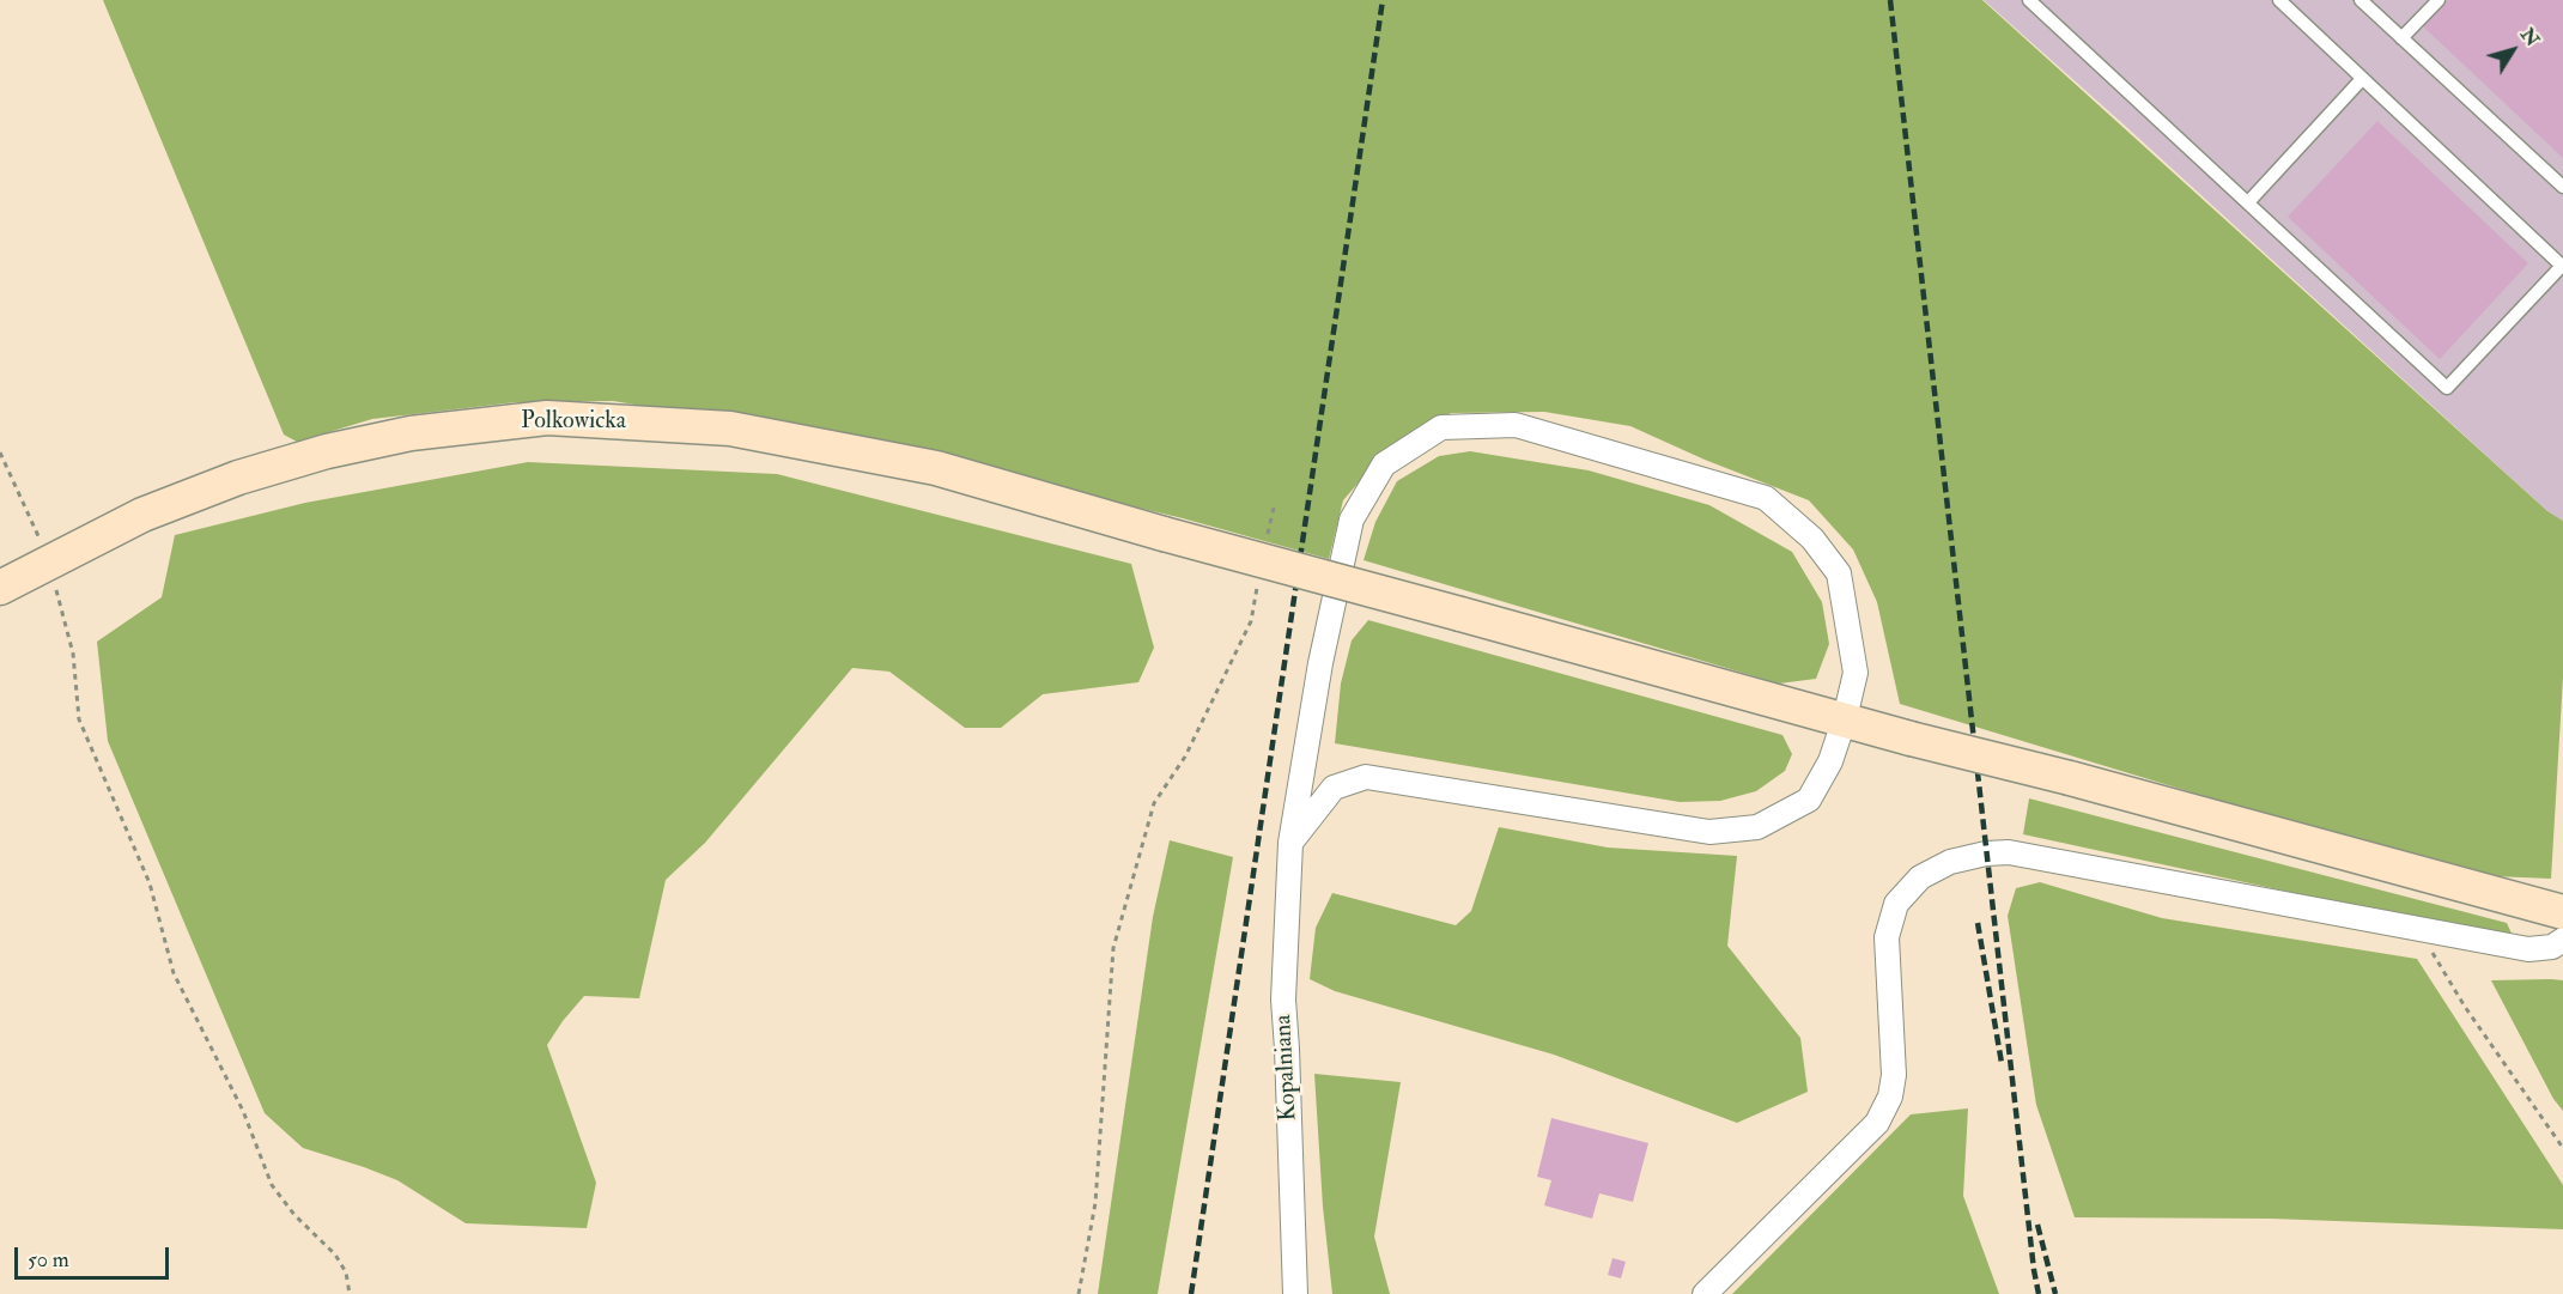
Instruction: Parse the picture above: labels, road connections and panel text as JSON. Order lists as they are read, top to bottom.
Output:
{
  "streets": {
    "main road": ["Polkowicka"],
    "street": ["Kopalniana"]
  },
  "crossings": [
    ["Polkowicka", "Kopalniana"]
  ],
  "scale_bar": "50 m",
  "north": "top right"
}
